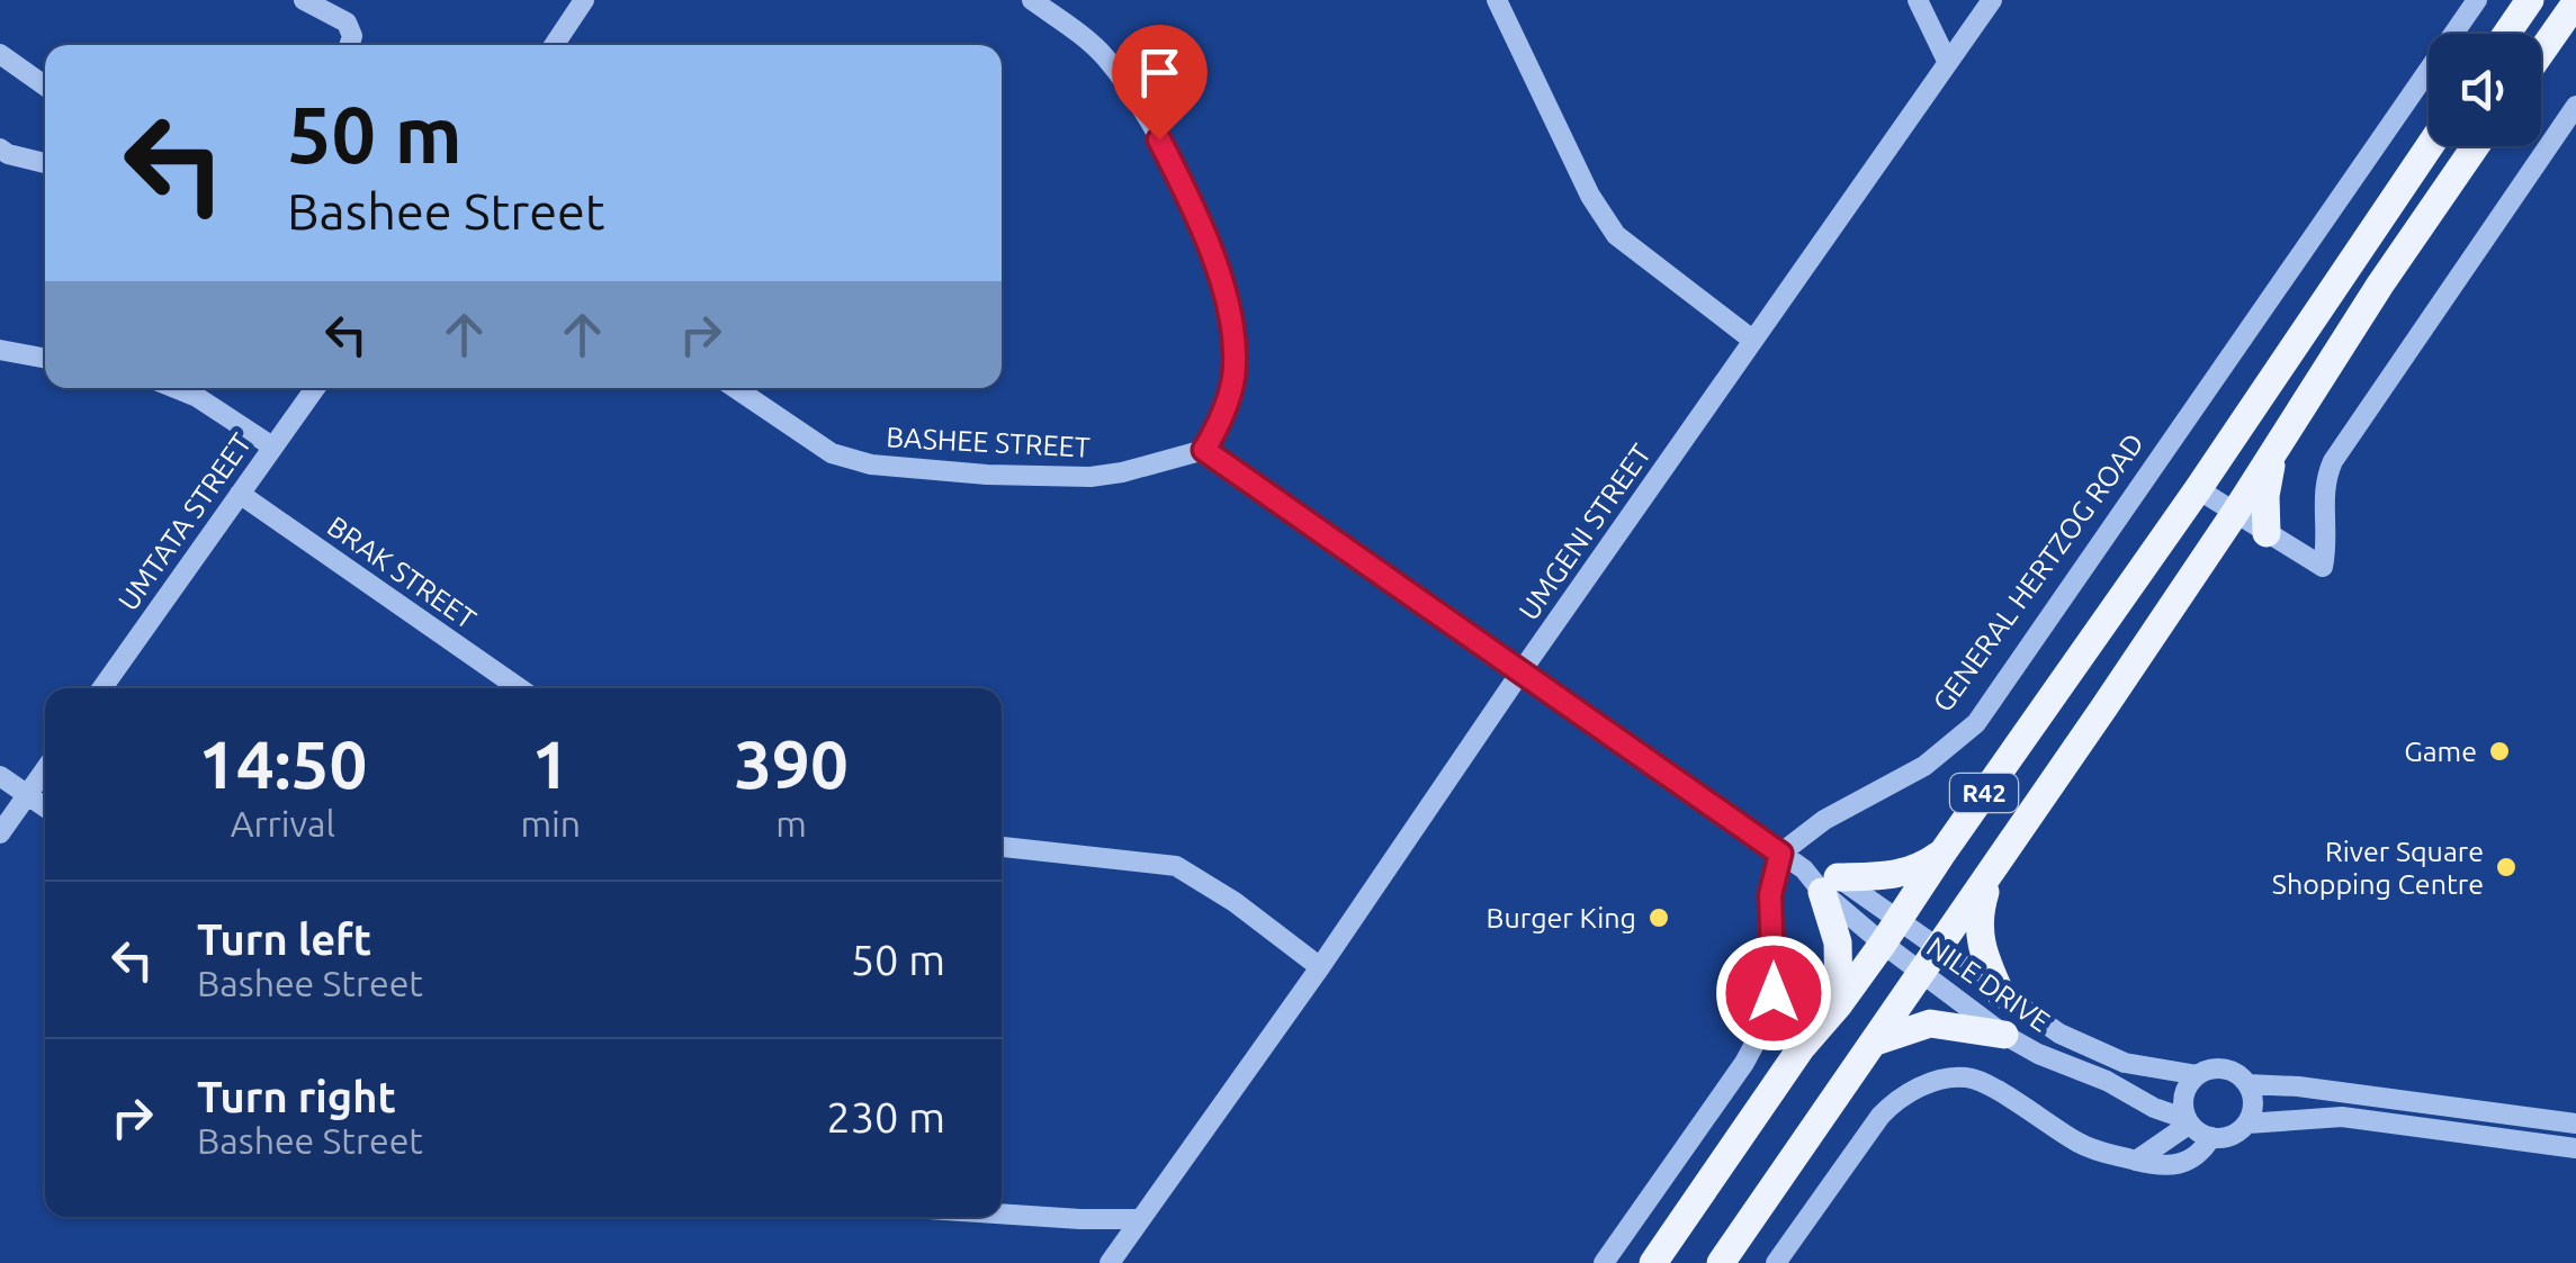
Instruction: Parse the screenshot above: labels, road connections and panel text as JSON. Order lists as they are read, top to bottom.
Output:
{
  "streets": {
    "main road": ["R42"],
    "street": [
      "BASHEE STREET",
      "UMTATA STREET",
      "UMGENI STREET",
      "BRAK STREET",
      "GENERAL HERTZOG ROAD",
      "NILE DRIVE"
    ]
  },
  "crossings": [
    ["UMTATA STREET", "BRAK STREET"],
    ["R42", "NILE DRIVE"]
  ],
  "places": ["Game", "River Square Shopping Centre", "Burger King"],
  "page": {
    "turn": ["50 m", "Bashee Street"],
    "eta": [
      "14:50",
      "Arrival",
      "1",
      "min",
      "390",
      "m"
    ],
    "list": [
      {
        "name": "Turn left",
        "note": "Bashee Street",
        "value": "50 m"
      },
      {
        "name": "Turn right",
        "note": "Bashee Street",
        "value": "230 m"
      }
    ]
  }
}
